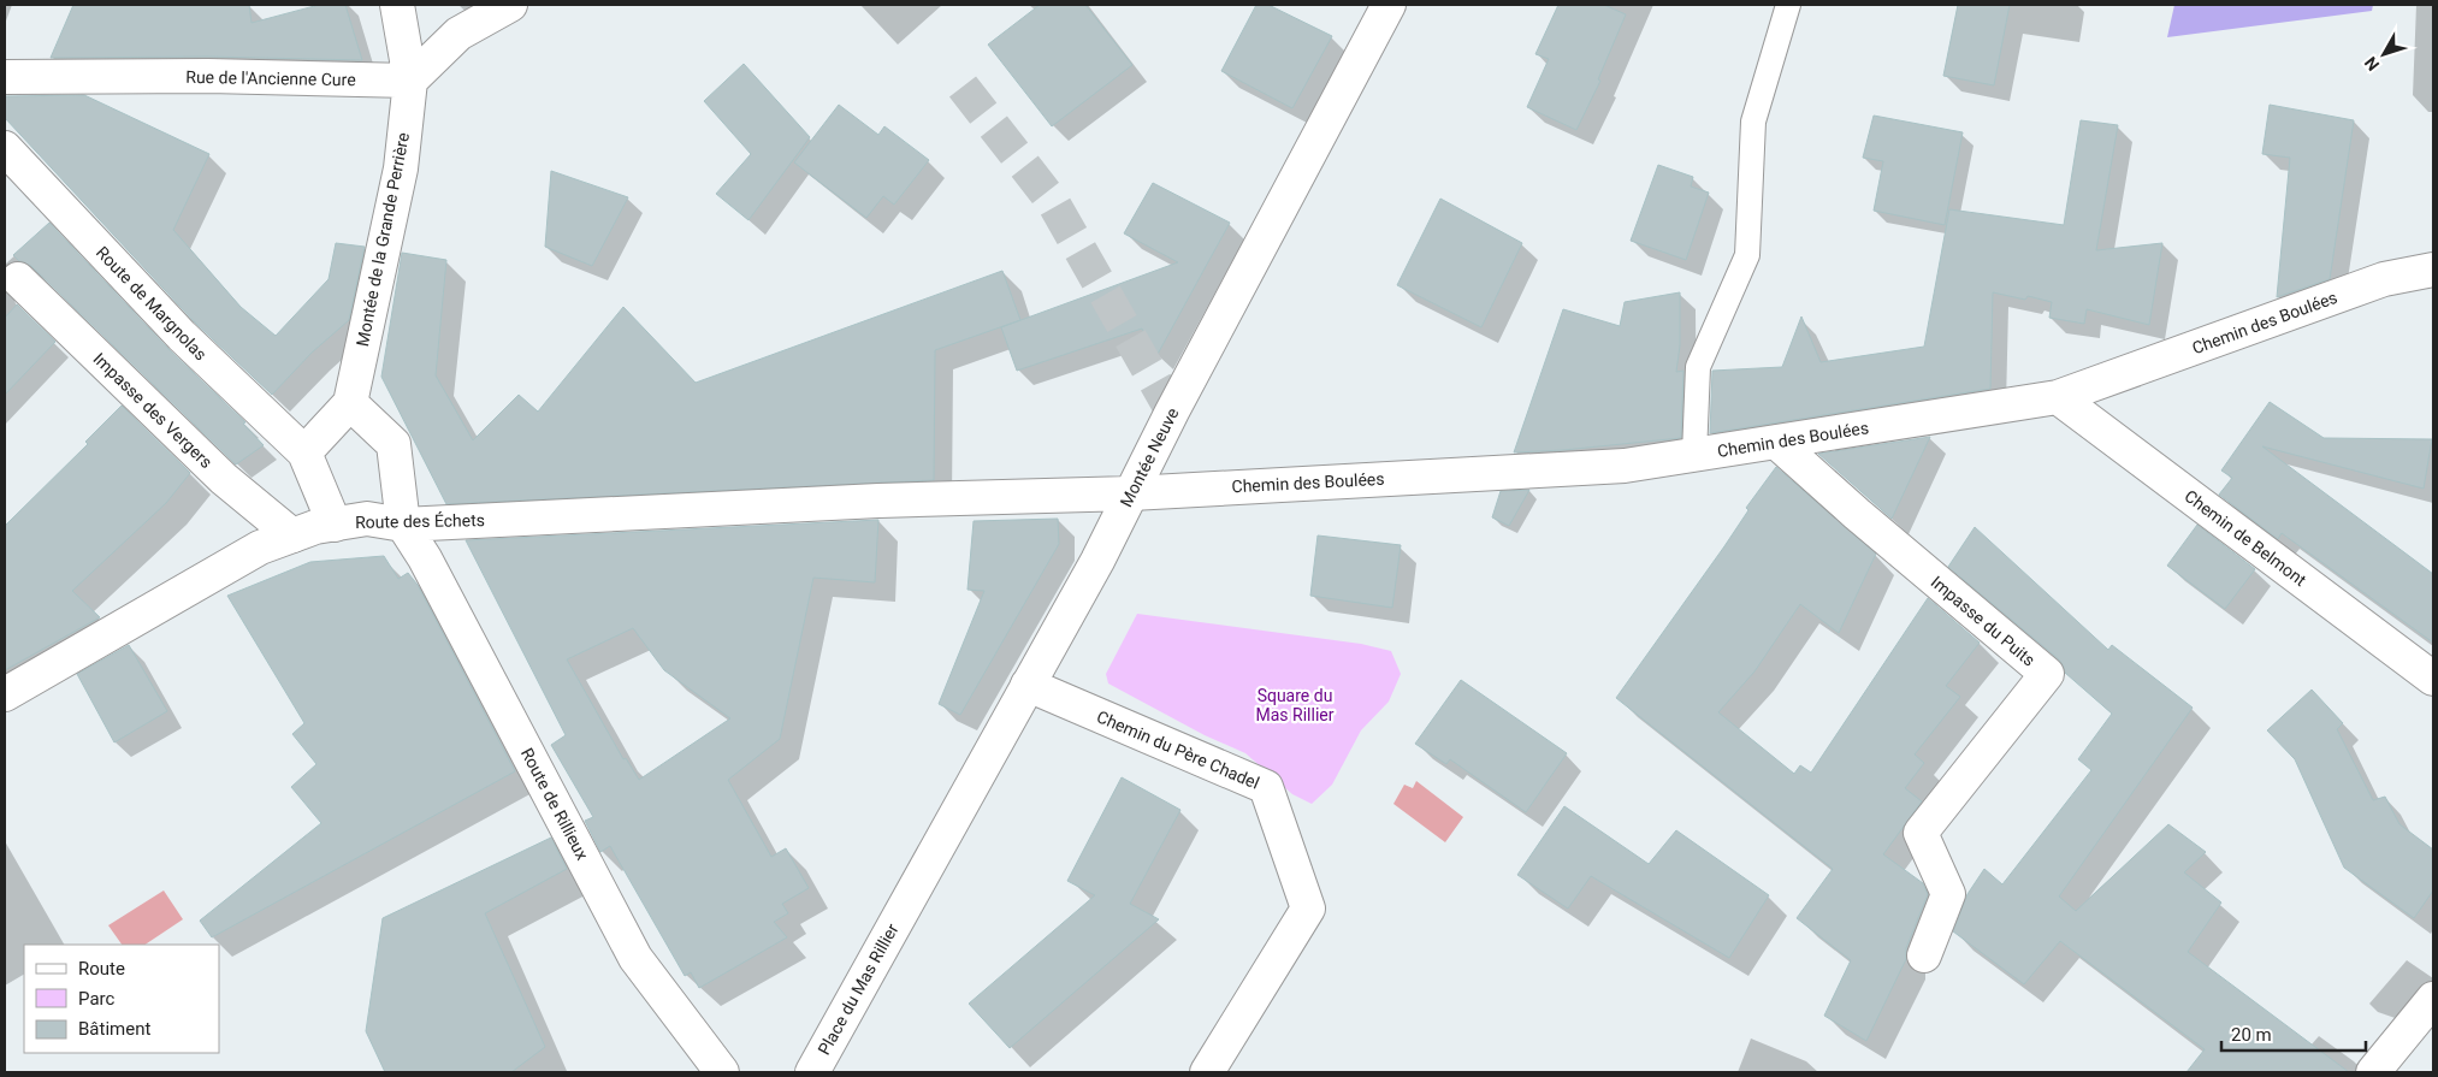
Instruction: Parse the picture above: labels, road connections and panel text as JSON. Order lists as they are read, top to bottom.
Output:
{
  "streets": {
    "street": [
      "Rue de l'Ancienne Cure",
      "Montée de la Grande Perrière",
      "Route de Margnolas",
      "Chemin des Boulées",
      "Impasse des Vergers",
      "Montée Neuve",
      "Route des Échets",
      "Chemin de Belmont",
      "Impasse du Puits",
      "Chemin du Père Chadel",
      "Route de Rillieux",
      "Place du Mas Rillier"
    ]
  },
  "crossings": [
    ["Rue de l'Ancienne Cure", "Montée de la Grande Perrière"],
    ["Chemin des Boulées", "Montée Neuve"],
    ["Chemin des Boulées", "Route des Échets"],
    ["Chemin des Boulées", "Chemin de Belmont"],
    ["Chemin des Boulées", "Impasse du Puits"],
    ["Impasse des Vergers", "Route des Échets"],
    ["Montée Neuve", "Route des Échets"],
    ["Montée Neuve", "Chemin du Père Chadel"],
    ["Montée Neuve", "Place du Mas Rillier"],
    ["Route des Échets", "Route de Rillieux"]
  ],
  "parks": ["Square du Mas Rillier"],
  "legend": ["Route", "Parc", "Bâtiment"],
  "scale_bar": "20 m",
  "north": "bottom left"
}
